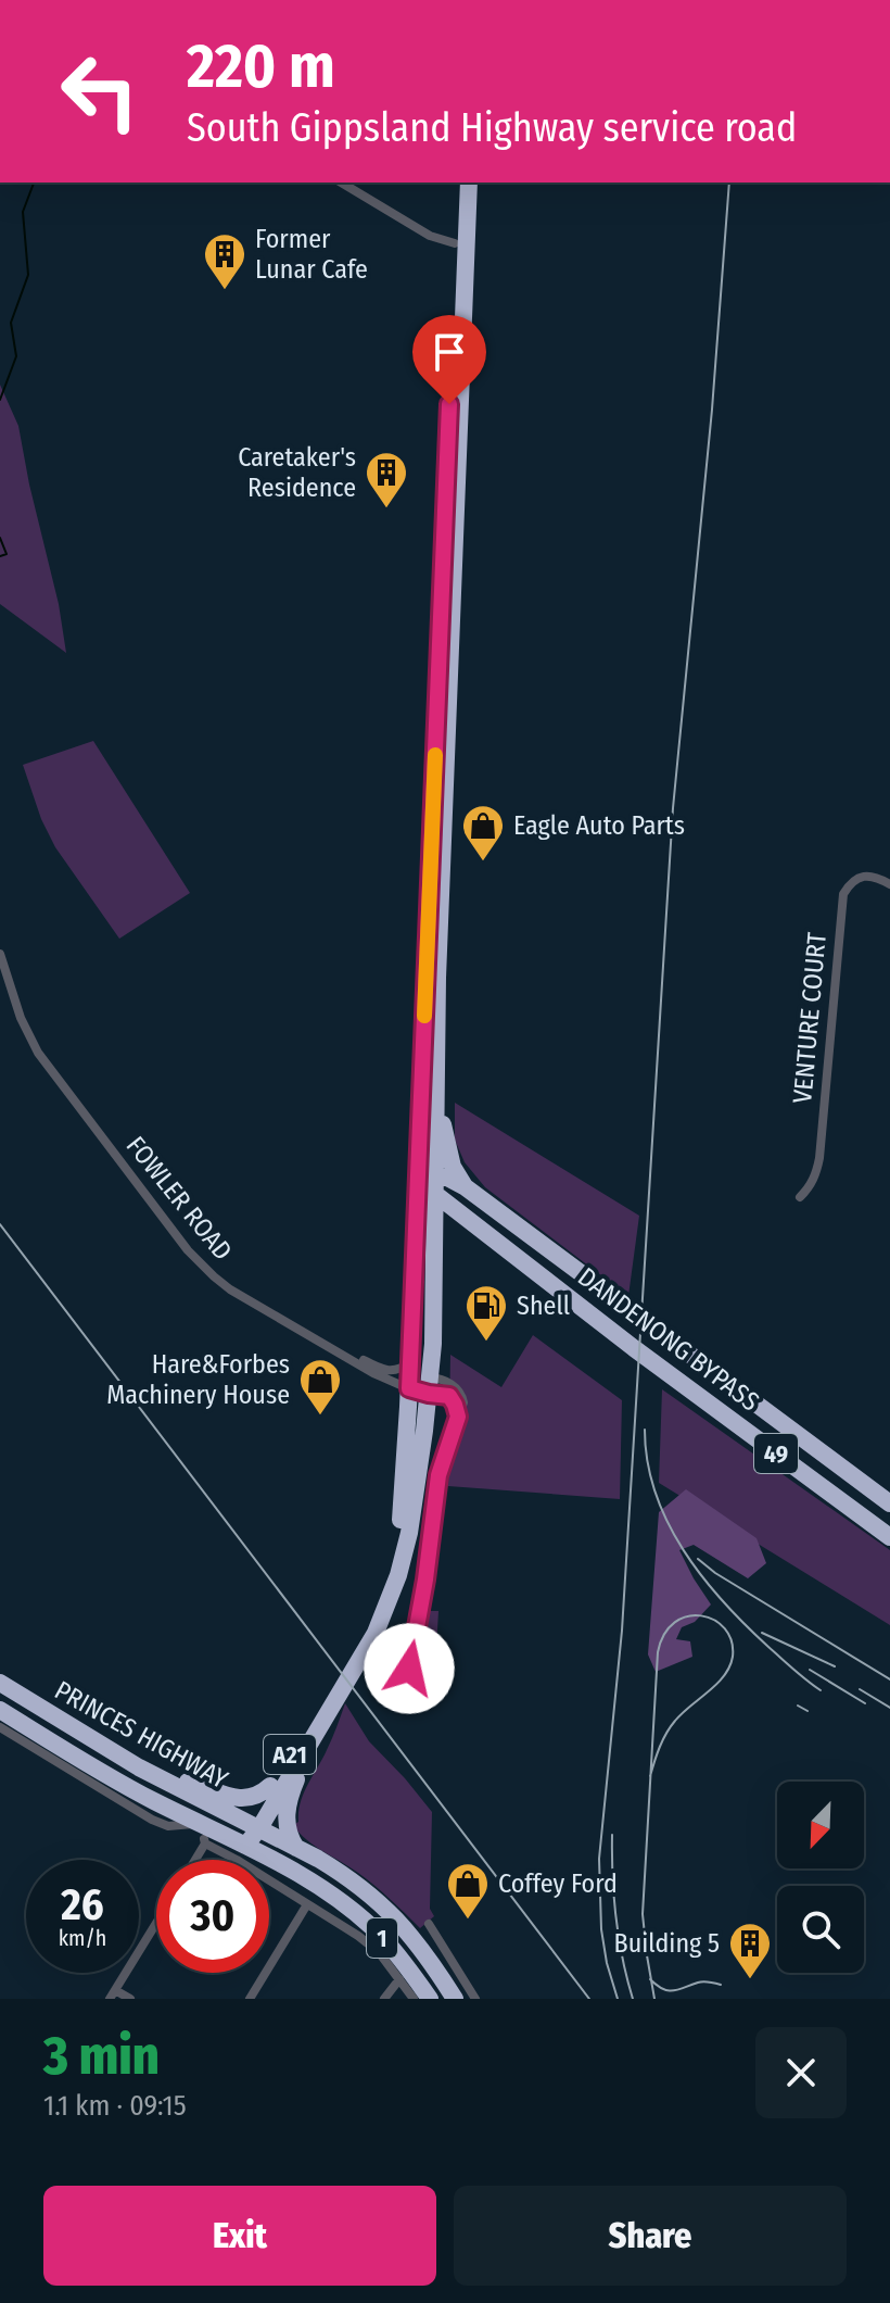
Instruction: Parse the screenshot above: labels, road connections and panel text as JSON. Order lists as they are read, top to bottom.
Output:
{
  "streets": {
    "highway": [
      "DANDENONG BYPASS",
      "49",
      "PRINCES HIGHWAY",
      "A21",
      "1"
    ],
    "street": ["VENTURE COURT", "FOWLER ROAD"]
  },
  "crossings": [
    ["DANDENONG BYPASS", "49"],
    ["PRINCES HIGHWAY", "A21"],
    ["PRINCES HIGHWAY", "1"],
    ["A21", "1"]
  ],
  "places": {
    "building": ["Former Lunar Cafe", "Caretaker's Residence", "Building 5"],
    "shop": ["Eagle Auto Parts", "Hare&Forbes Machinery House", "Coffey Ford"],
    "fuel station": ["Shell"]
  },
  "north": "bottom left",
  "page": {
    "turn": ["220 m", "South Gippsland Highway service road"],
    "speed": "26 km/h",
    "limit": "30",
    "heading": ["3 min", "1.1 km · 09:15"],
    "buttons": ["Exit", "Share"]
  }
}
